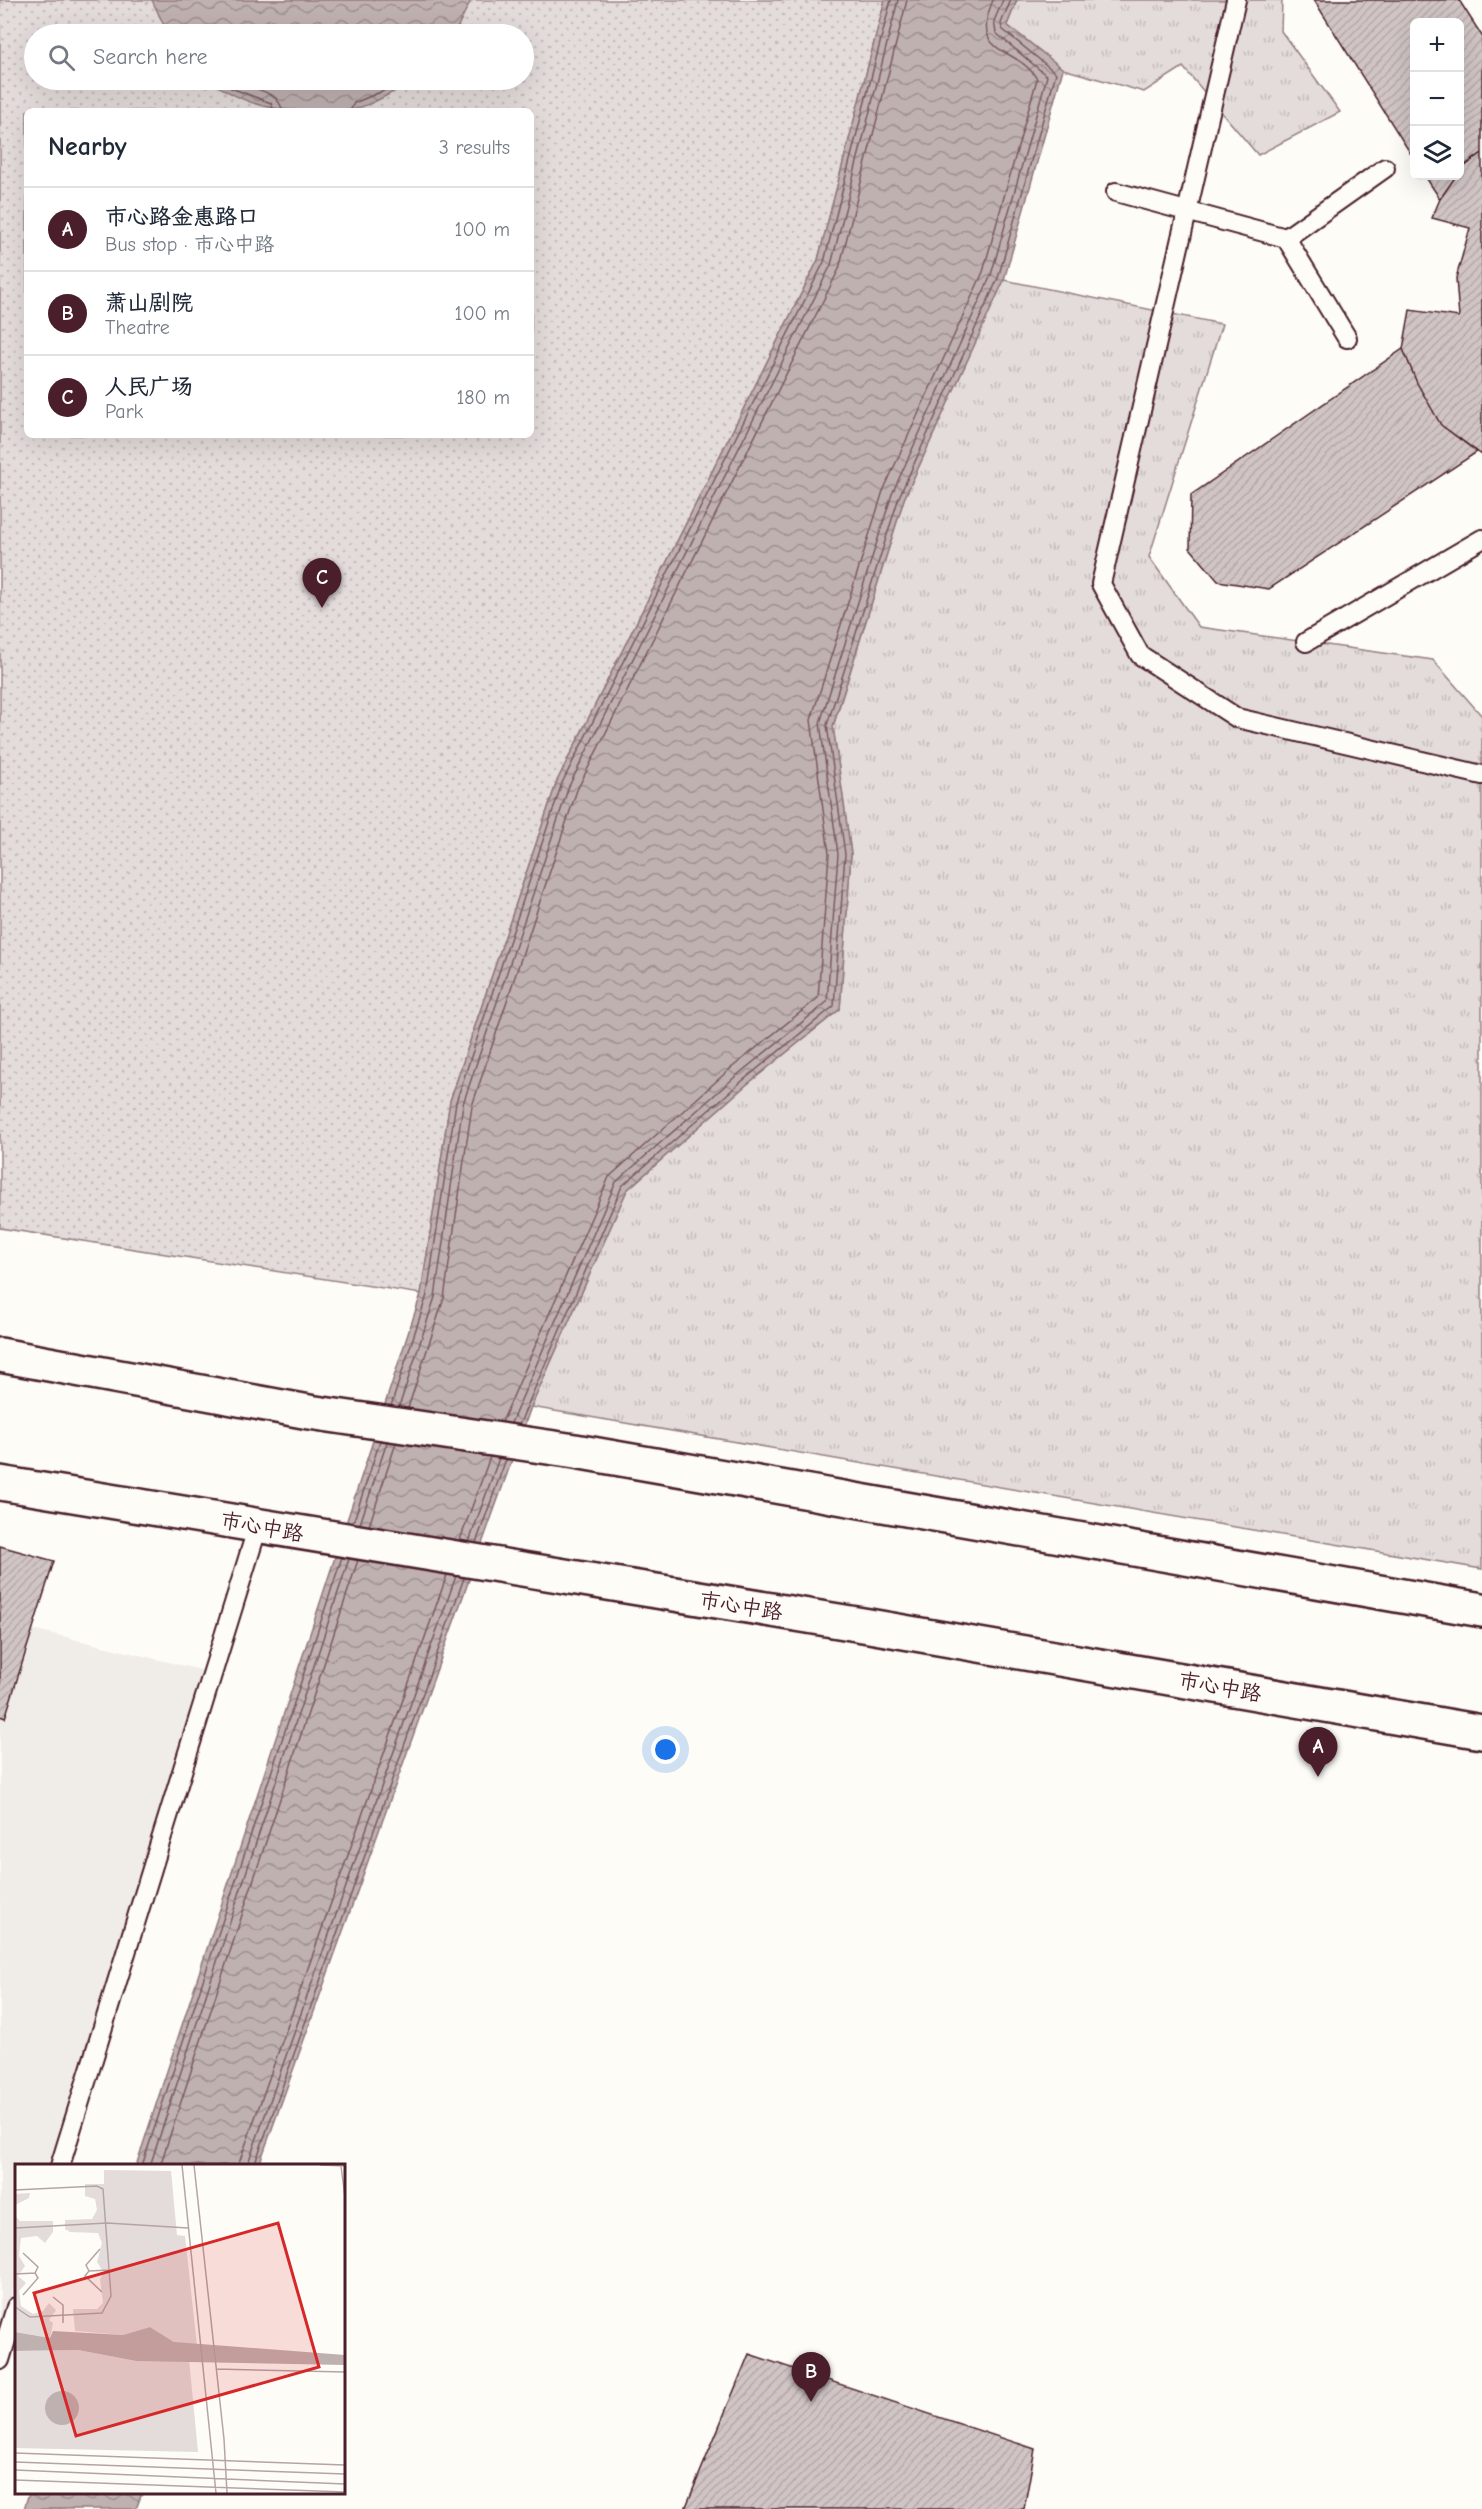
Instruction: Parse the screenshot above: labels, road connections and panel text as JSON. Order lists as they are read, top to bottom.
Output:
{
  "streets": {
    "main road": ["市心中路"]
  },
  "page": {
    "map_buttons": ["+", "−"],
    "search": "Search here",
    "heading": ["Nearby", "3 results"],
    "list": [
      {
        "mark": "A",
        "name": "市心路金惠路口",
        "note": "Bus stop · 市心中路",
        "value": "100 m"
      },
      {
        "mark": "B",
        "name": "萧山剧院",
        "note": "Theatre",
        "value": "100 m"
      },
      {
        "mark": "C",
        "name": "人民广场",
        "note": "Park",
        "value": "180 m"
      }
    ],
    "pins": ["C", "A", "B"]
  }
}
